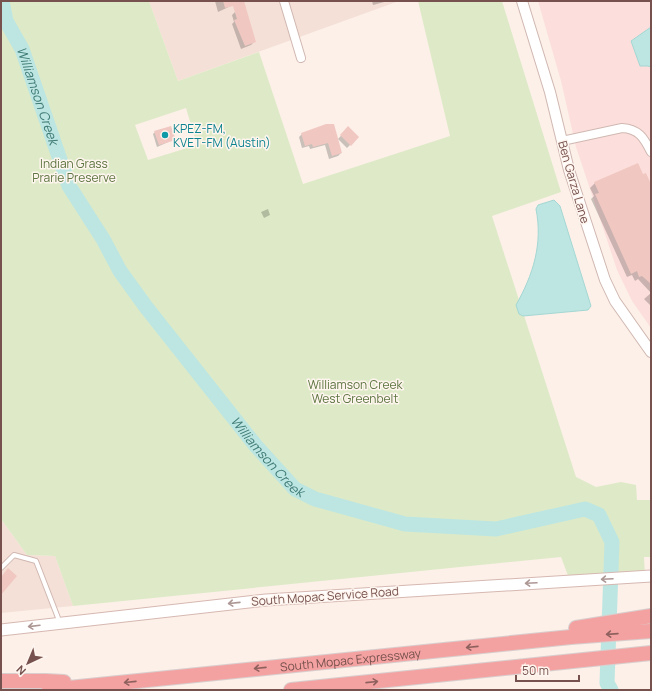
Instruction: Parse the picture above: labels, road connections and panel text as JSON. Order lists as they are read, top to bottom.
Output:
{
  "streets": {
    "highway": ["South Mopac Expressway"],
    "main road": ["South Mopac Service Road"],
    "street": ["Ben Garza Lane"]
  },
  "one_way": ["South Mopac Service Road"],
  "water": ["Williamson Creek"],
  "parks": ["Indian Grass Prarie Preserve", "Williamson Creek West Greenbelt"],
  "places": ["KPEZ-FM, KVET-FM (Austin)"],
  "scale_bar": "50 m",
  "north": "bottom left"
}
